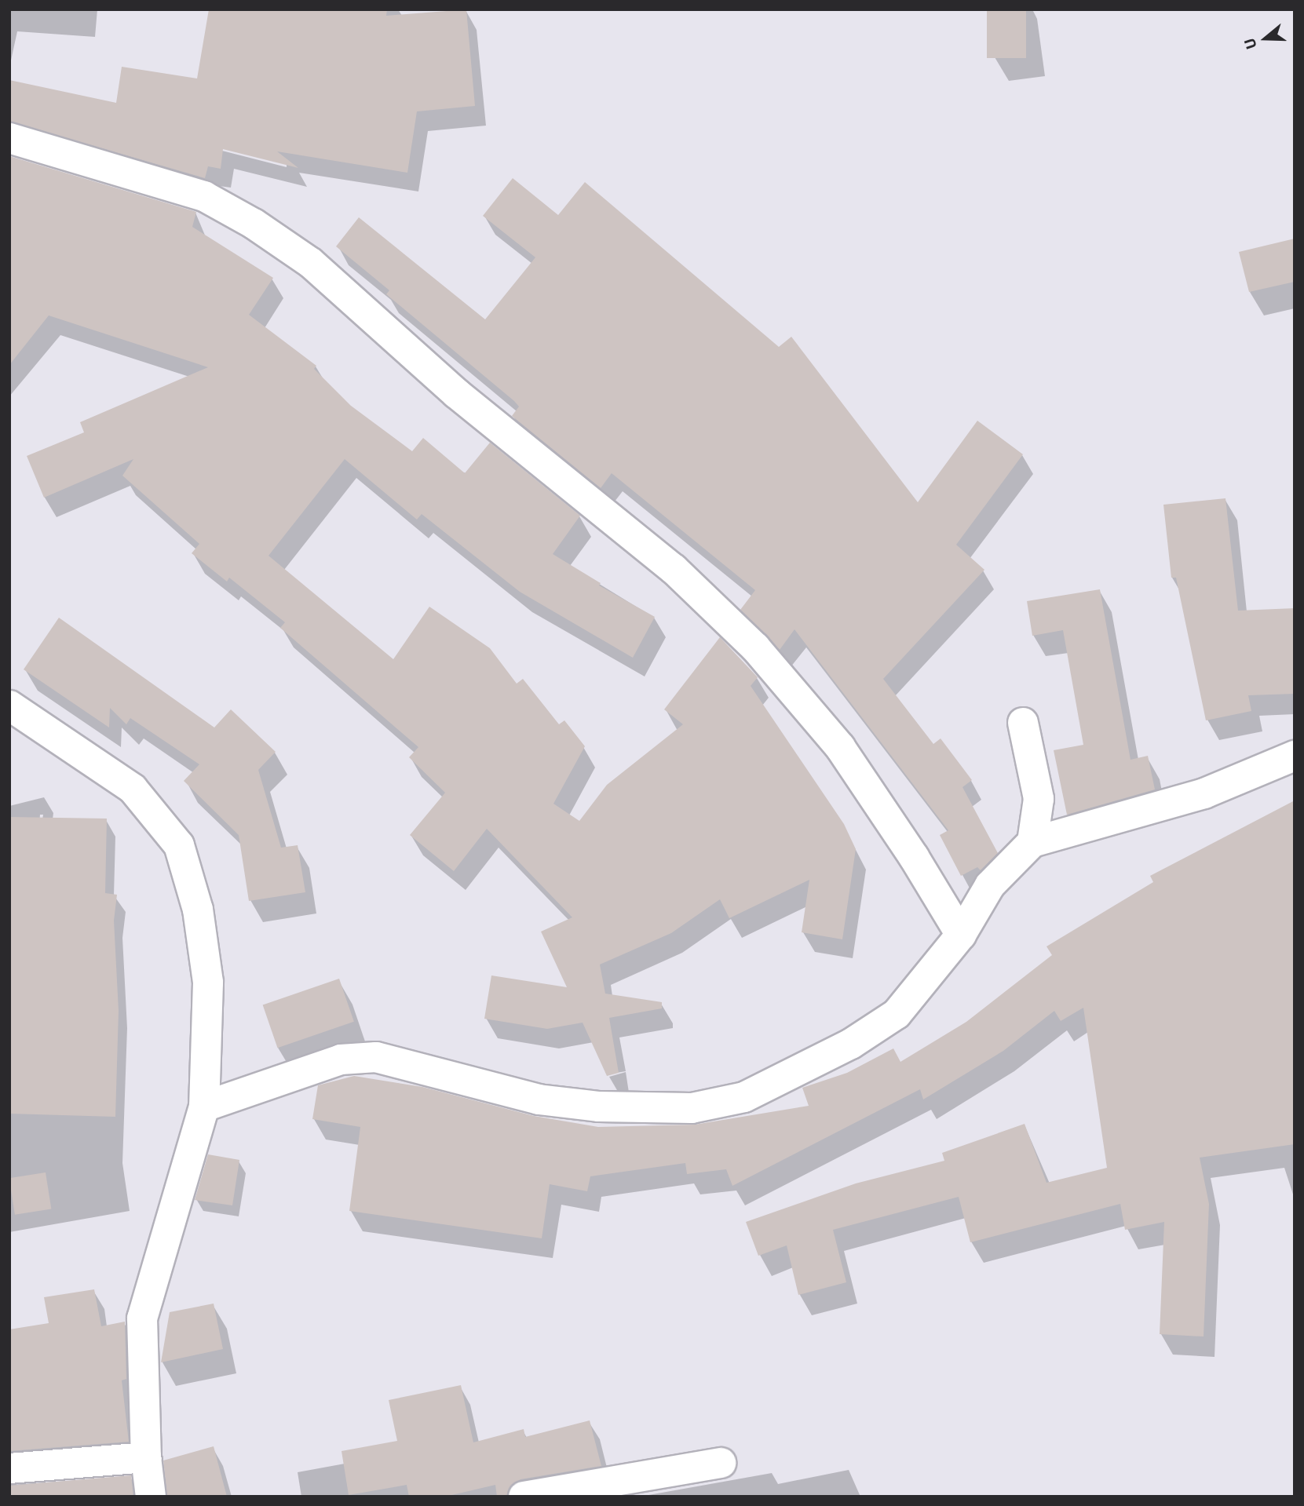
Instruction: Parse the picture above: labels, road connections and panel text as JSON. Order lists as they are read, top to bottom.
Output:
{
  "north": "left"
}
